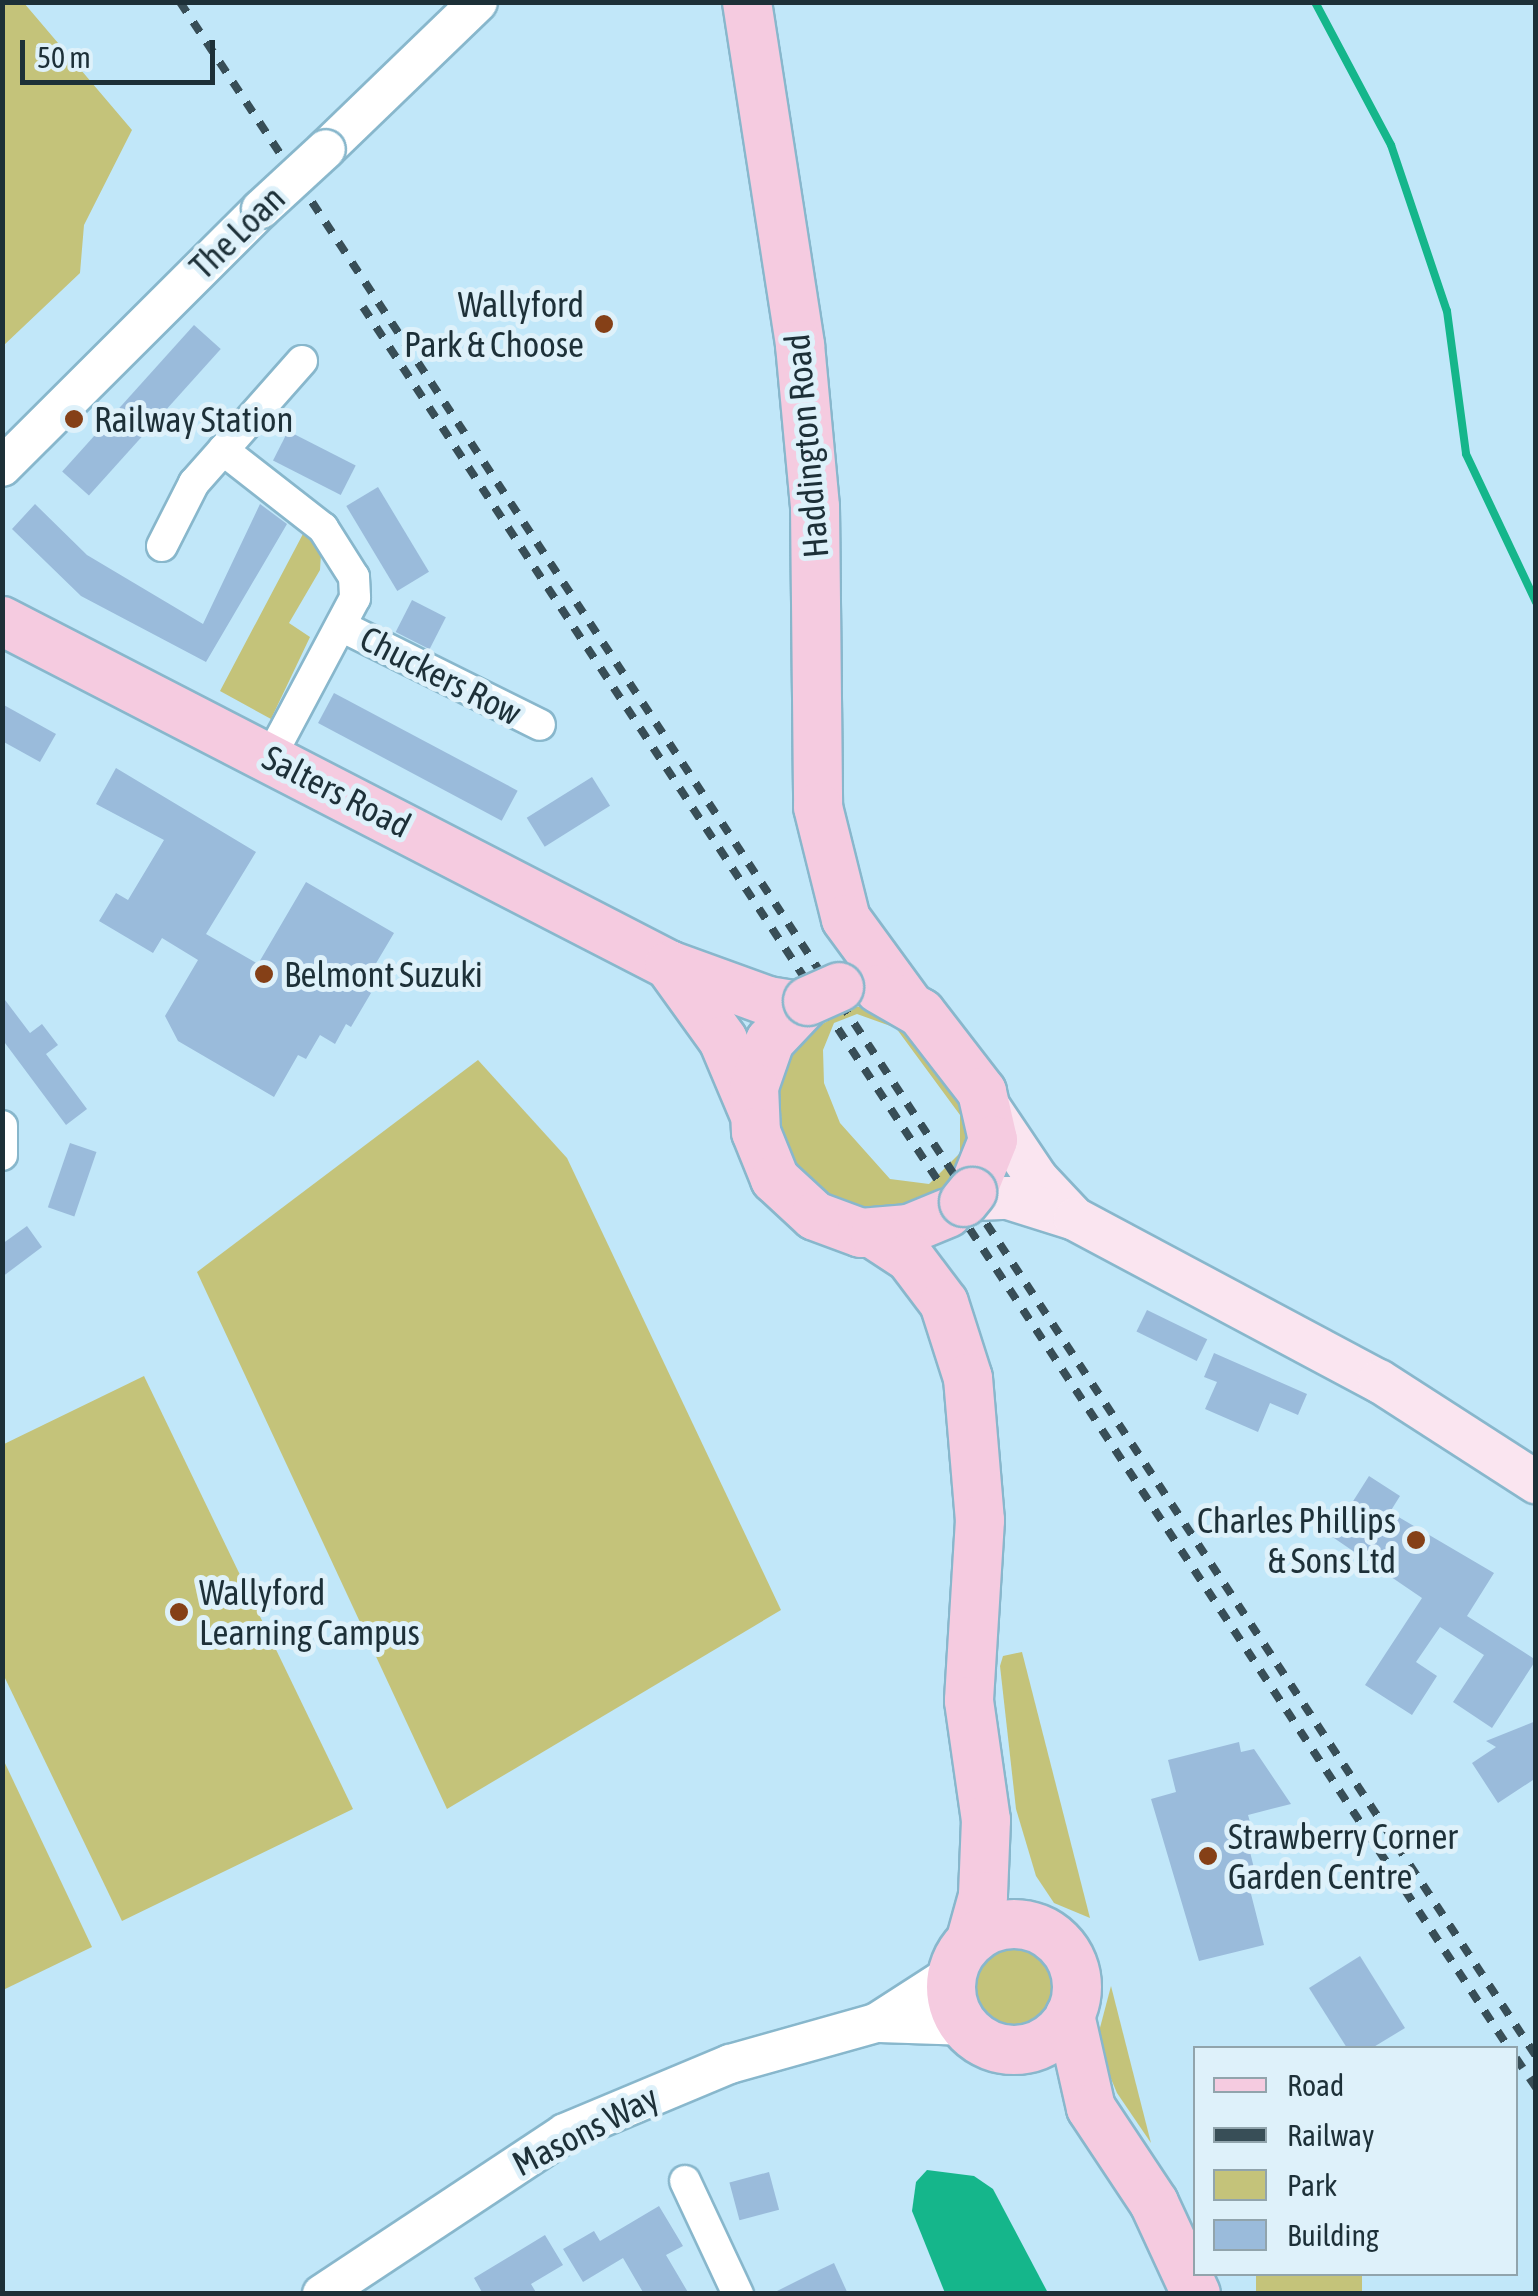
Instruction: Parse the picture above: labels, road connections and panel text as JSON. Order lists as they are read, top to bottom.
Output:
{
  "streets": {
    "main road": ["Haddington Road", "Salters Road"],
    "street": ["The Loan", "Chuckers Row", "Masons Way"]
  },
  "crossings": [
    ["Haddington Road", "Salters Road"],
    ["Chuckers Row", "Salters Road"]
  ],
  "places": [
    "Wallyford Park & Choose",
    "Railway Station",
    "Belmont Suzuki",
    "Charles Phillips & Sons Ltd",
    "Wallyford Learning Campus",
    "Strawberry Corner Garden Centre"
  ],
  "legend": [
    "Road",
    "Railway",
    "Park",
    "Building"
  ],
  "scale_bar": "50 m"
}
